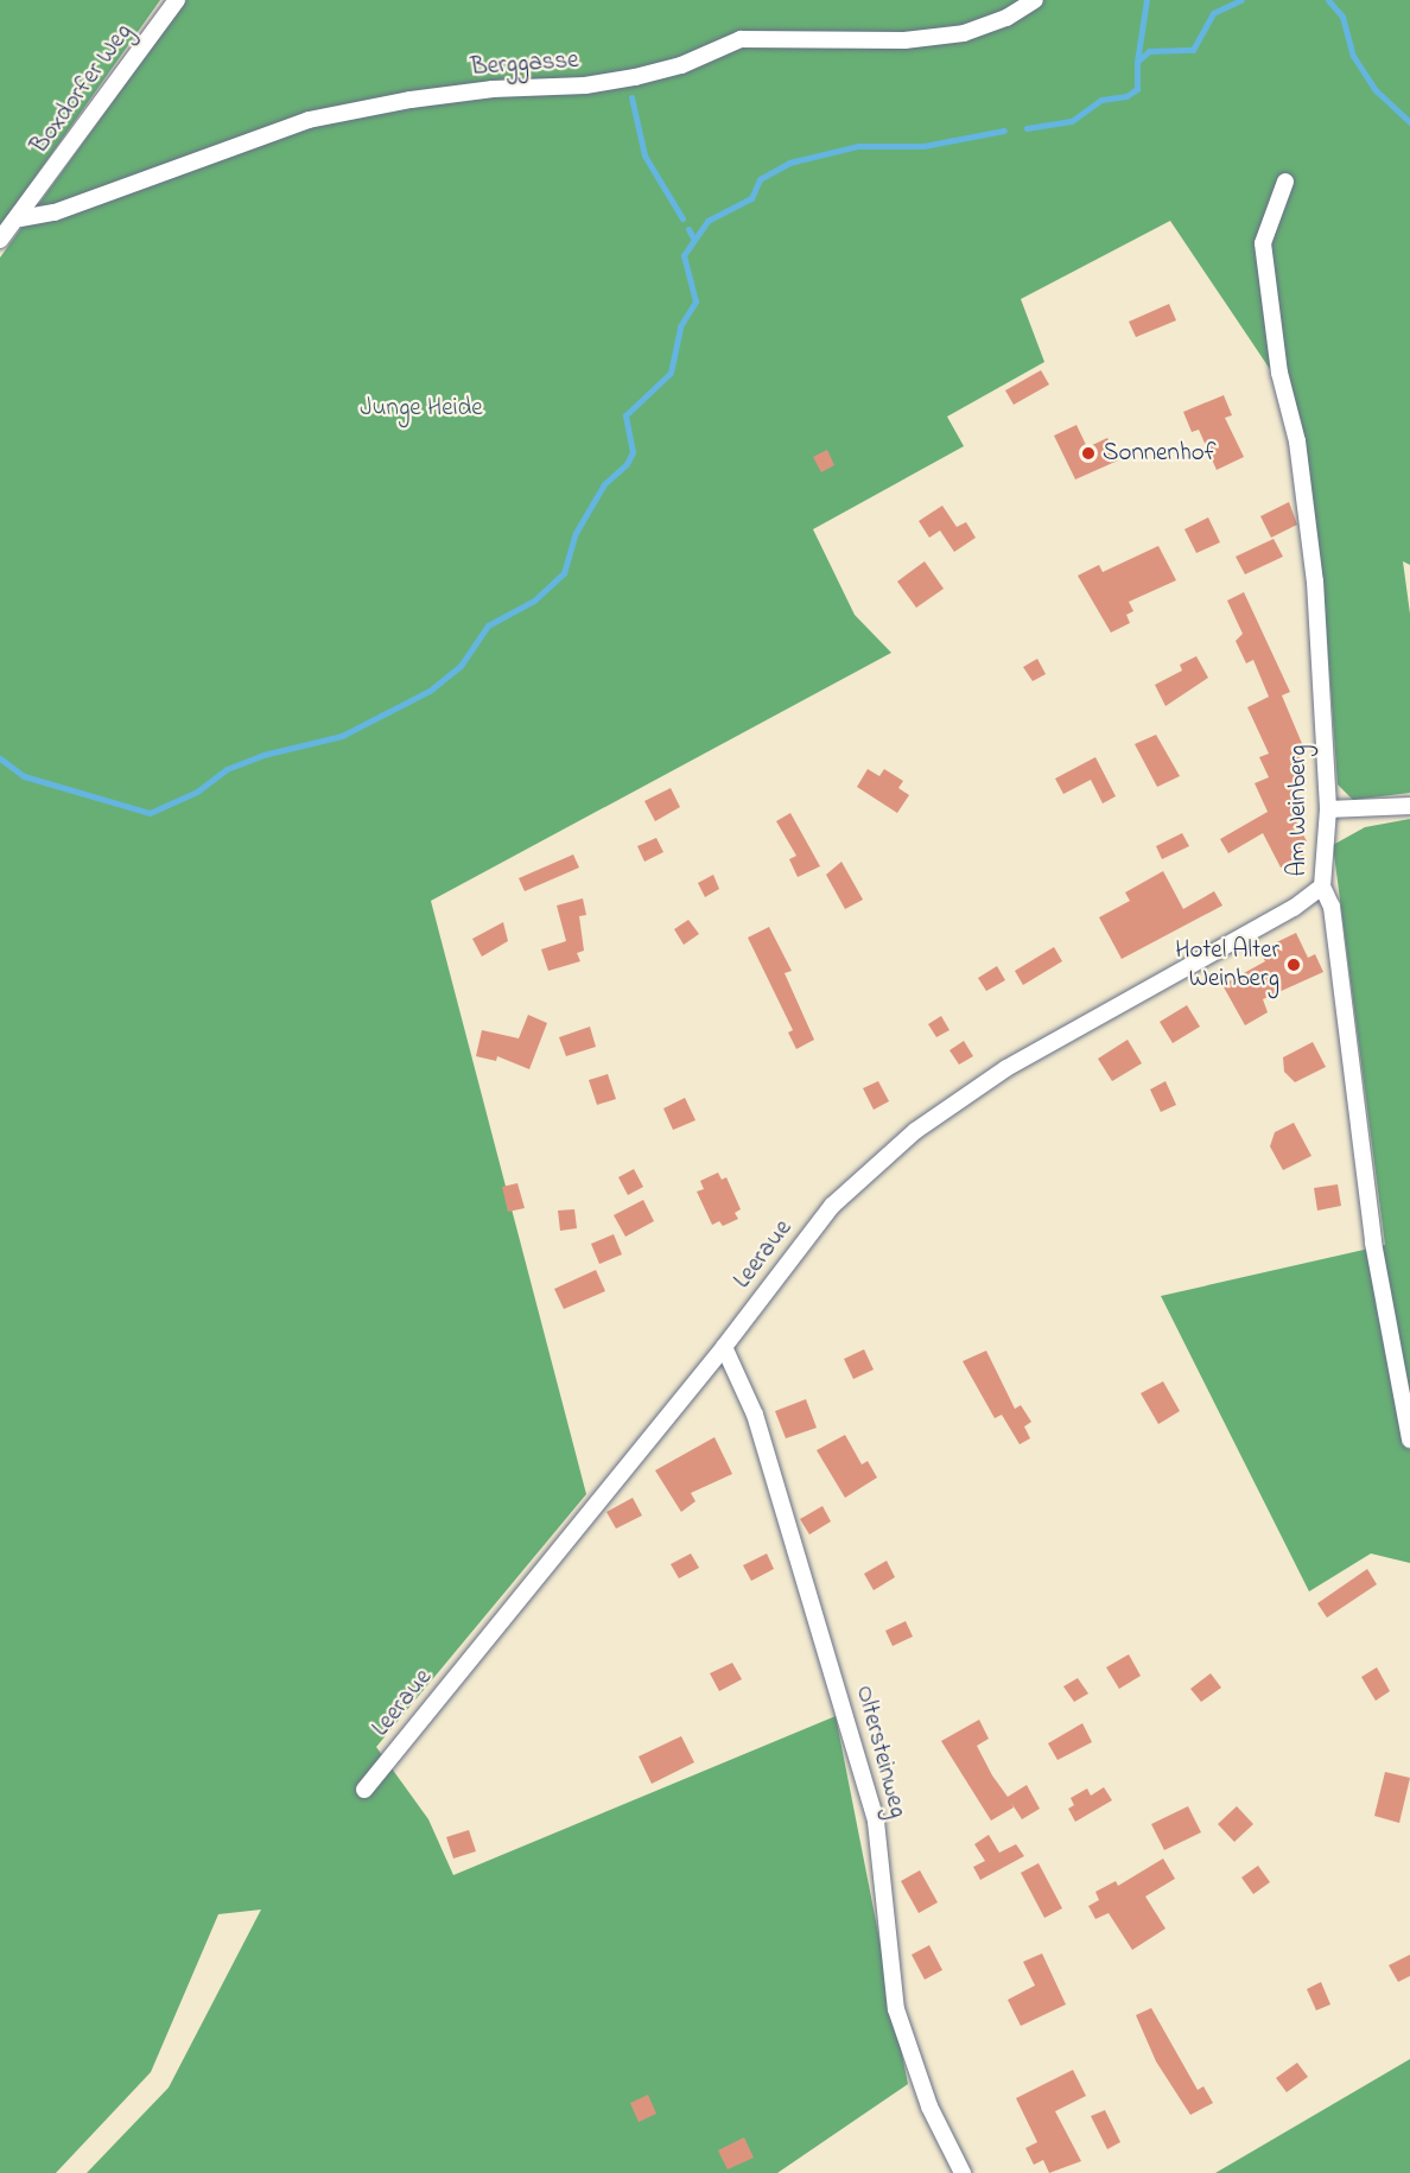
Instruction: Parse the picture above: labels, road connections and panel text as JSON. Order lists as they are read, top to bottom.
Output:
{
  "streets": {
    "street": [
      "Berggasse",
      "Boxdorfer Weg",
      "Am Weinberg",
      "Leeraue",
      "Oltersteinweg"
    ]
  },
  "crossings": [
    ["Berggasse", "Boxdorfer Weg"],
    ["Am Weinberg", "Leeraue"],
    ["Leeraue", "Oltersteinweg"]
  ],
  "parks": ["Junge Heide"],
  "places": ["Sonnenhof", "Hotel Alter Weinberg"]
}
